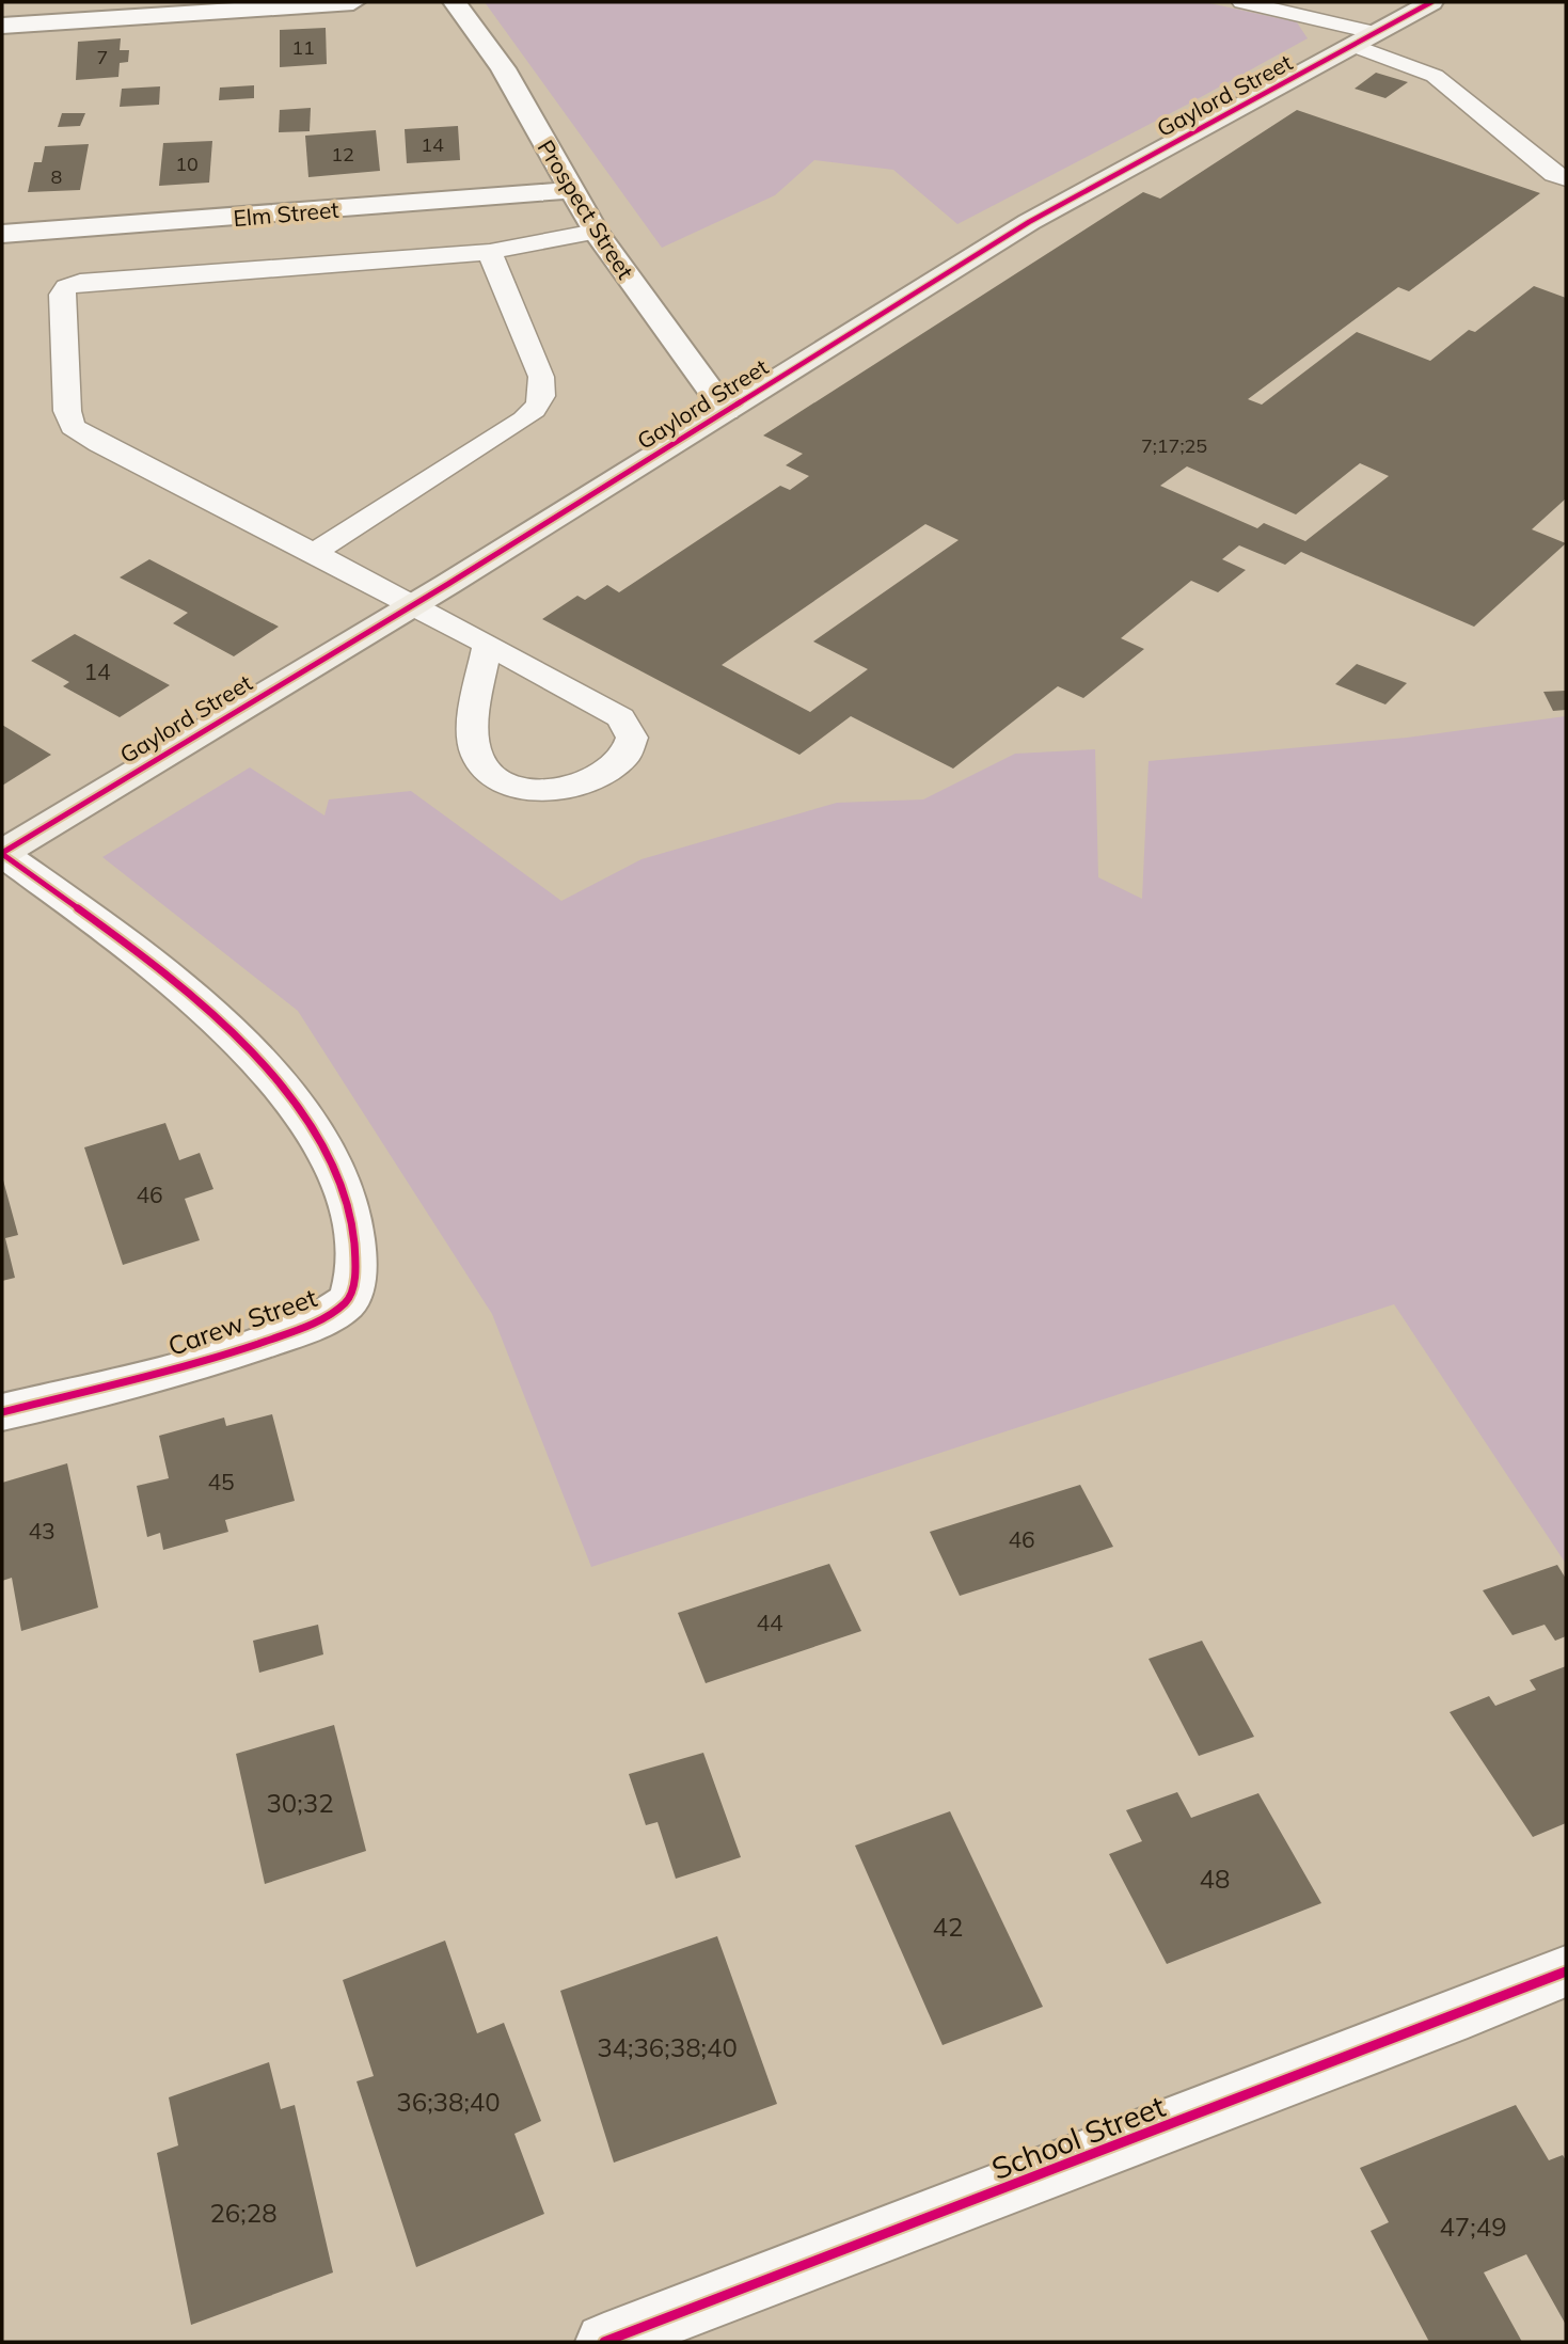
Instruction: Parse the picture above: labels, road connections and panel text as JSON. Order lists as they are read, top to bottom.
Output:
{
  "streets": {
    "street": [
      "Gaylord Street",
      "Prospect Street",
      "Elm Street",
      "Carew Street",
      "School Street"
    ]
  },
  "crossings": [
    ["Gaylord Street", "Prospect Street"],
    ["Gaylord Street", "Carew Street"],
    ["Prospect Street", "Elm Street"]
  ],
  "house_numbers": [
    "11",
    "7",
    "14",
    "12",
    "10",
    "8",
    "7;17;25",
    "14",
    "46",
    "45",
    "43",
    "46",
    "44",
    "30;32",
    "48",
    "42",
    "34;36;38;40",
    "36;38;40",
    "26;28",
    "47;49"
  ]
}
